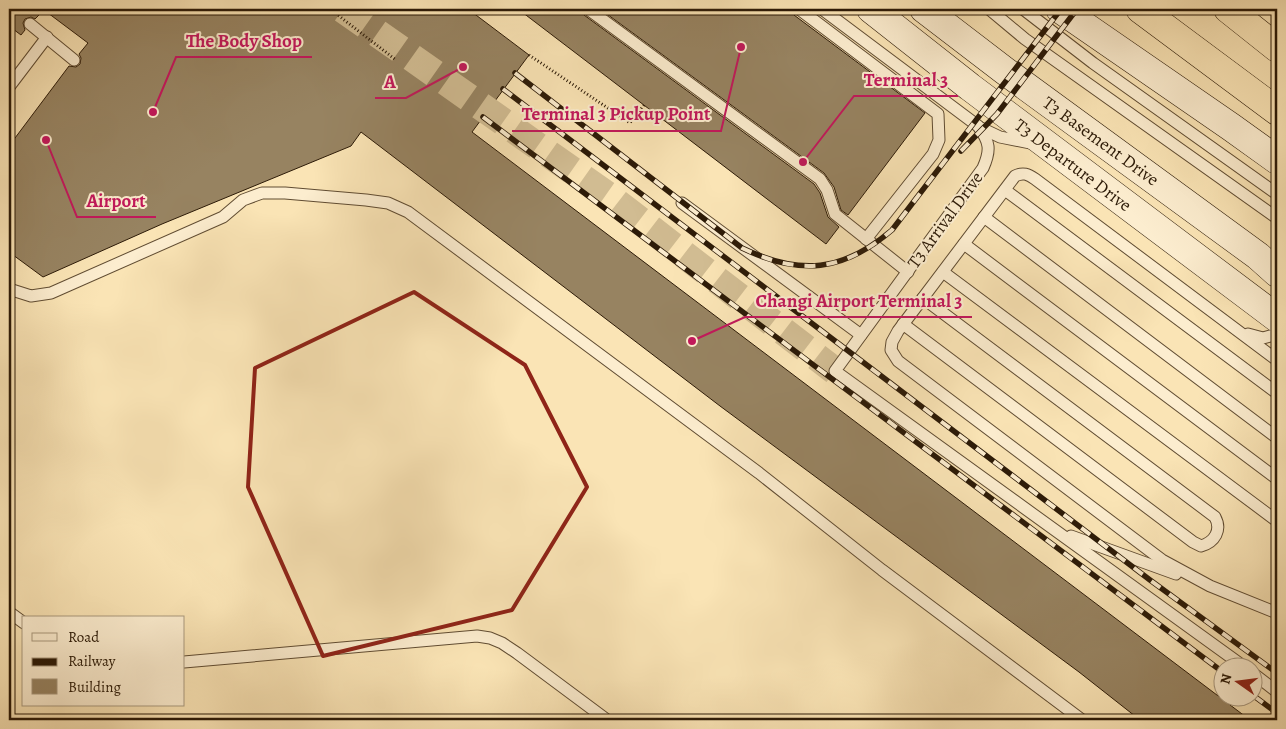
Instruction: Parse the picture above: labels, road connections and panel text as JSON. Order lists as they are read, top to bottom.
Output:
{
  "streets": {
    "main road": ["T3 Basement Drive", "T3 Departure Drive"],
    "lane": ["T3 Arrival Drive"]
  },
  "places": [
    "Terminal 3 Pickup Point",
    "A",
    "The Body Shop",
    "Airport",
    "Terminal 3",
    "Changi Airport Terminal 3"
  ],
  "legend": ["Road", "Railway", "Building"],
  "north": "left"
}
